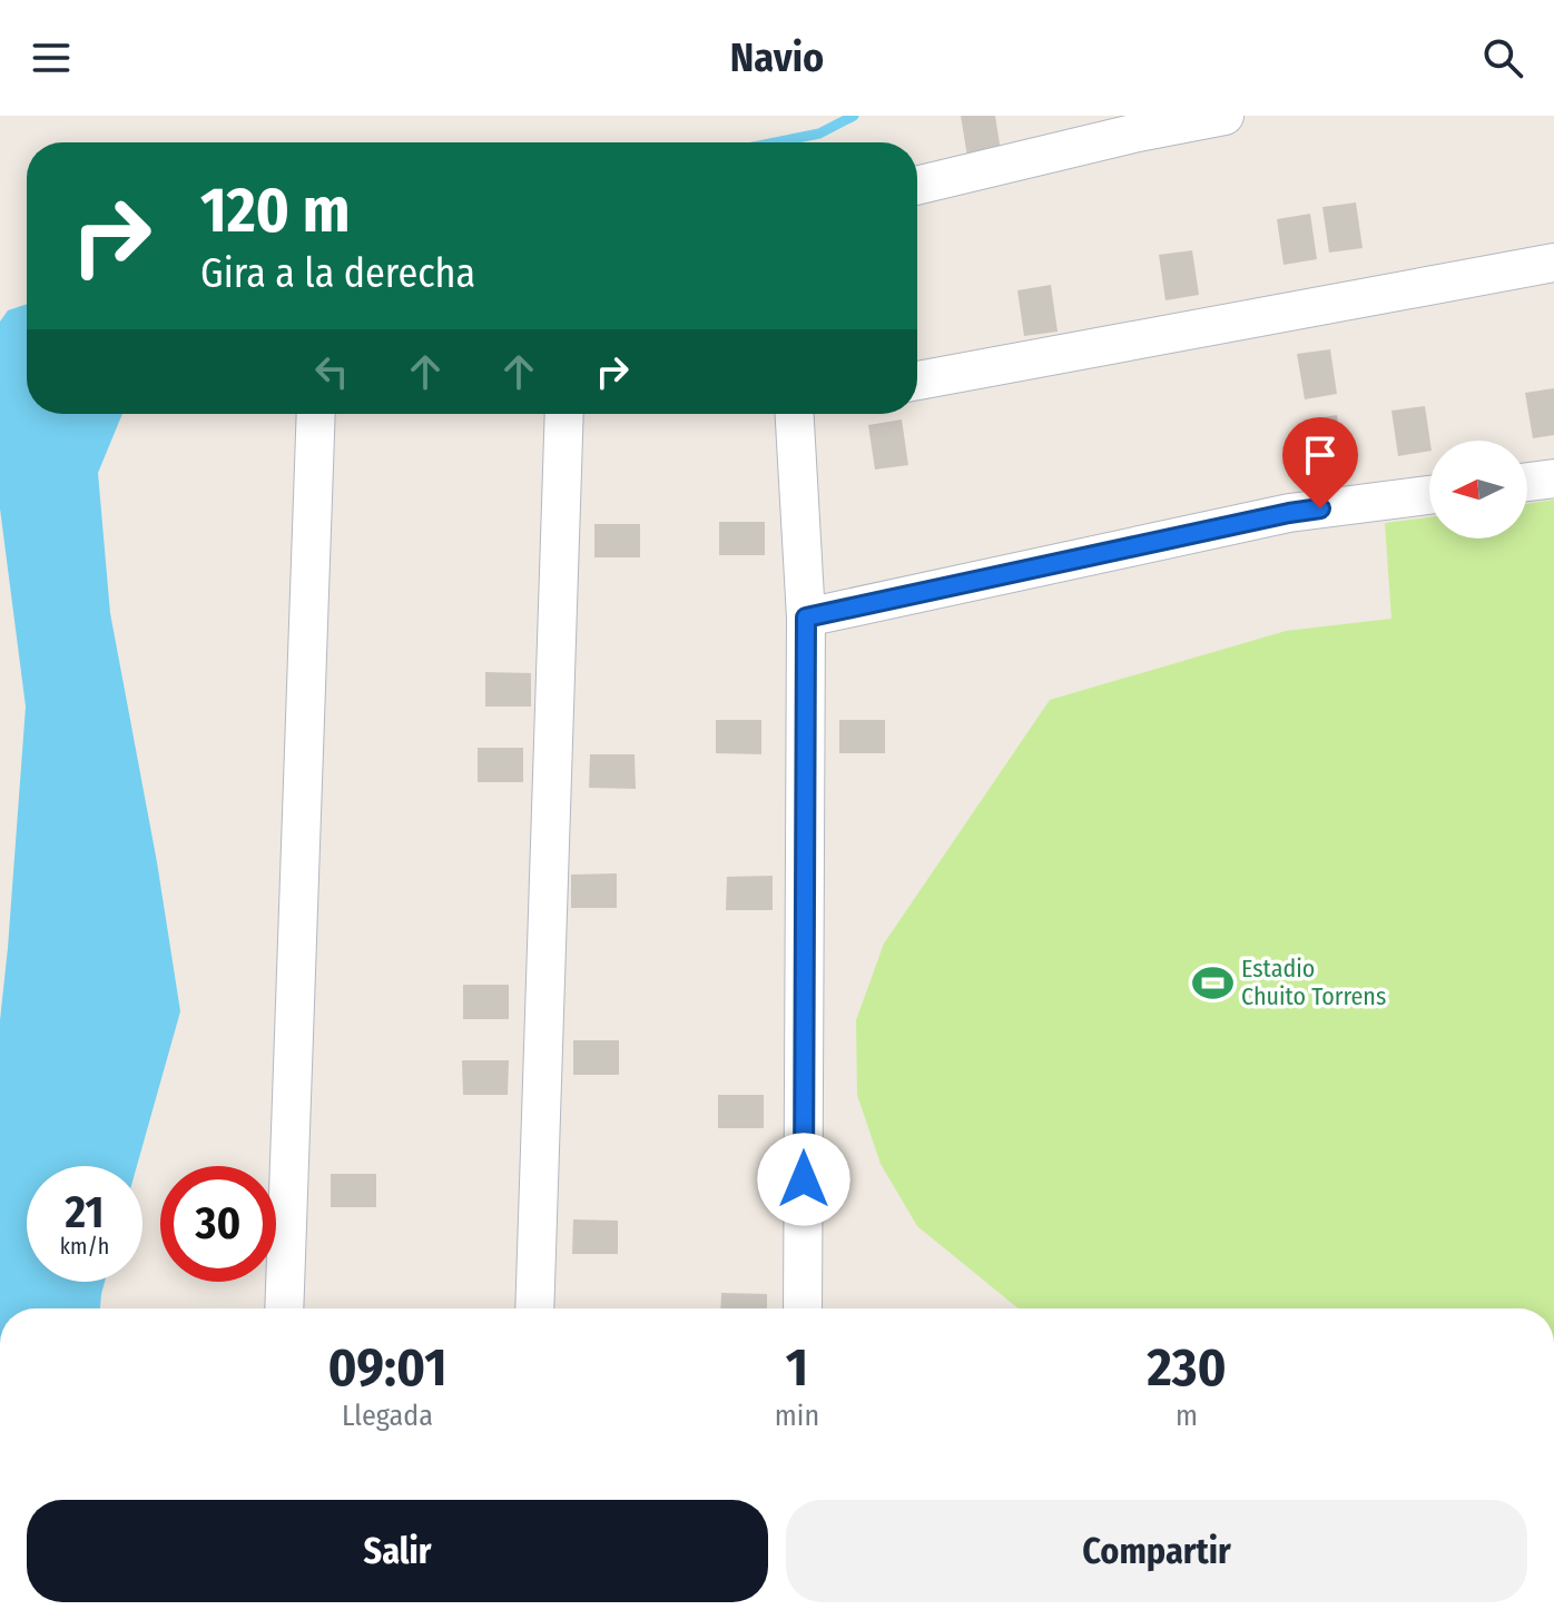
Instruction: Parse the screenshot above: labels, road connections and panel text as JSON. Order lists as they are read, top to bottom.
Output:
{
  "places": {
    "sports": ["Estadio Chuito Torrens"]
  },
  "north": "left",
  "page": {
    "header": "Navio",
    "turn": ["120 m", "Gira a la derecha"],
    "speed": "21 km/h",
    "limit": "30",
    "eta": [
      "09:01",
      "Llegada",
      "1",
      "min",
      "230",
      "m"
    ],
    "buttons": ["Salir", "Compartir"]
  }
}
